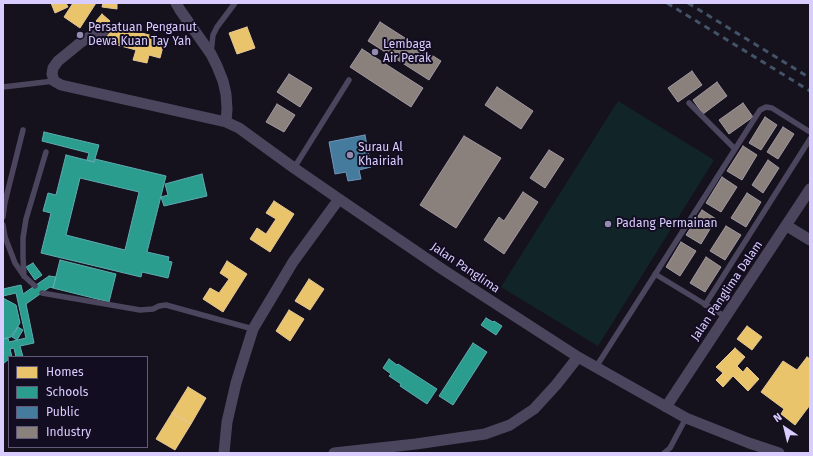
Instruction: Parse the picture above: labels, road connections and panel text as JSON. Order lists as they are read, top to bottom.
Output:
{
  "streets": {
    "street": ["Jalan Panglima", "Jalan Panglima Dalam"]
  },
  "crossings": [
    ["Jalan Panglima", "Jalan Panglima Dalam"]
  ],
  "places": [
    "Persatuan Penganut Dewa Kuan Tay Yah",
    "Lembaga Air Perak",
    "Surau Al Khairiah",
    "Padang Permainan"
  ],
  "legend": [
    "Homes",
    "Schools",
    "Public",
    "Industry"
  ],
  "north": "top left"
}
